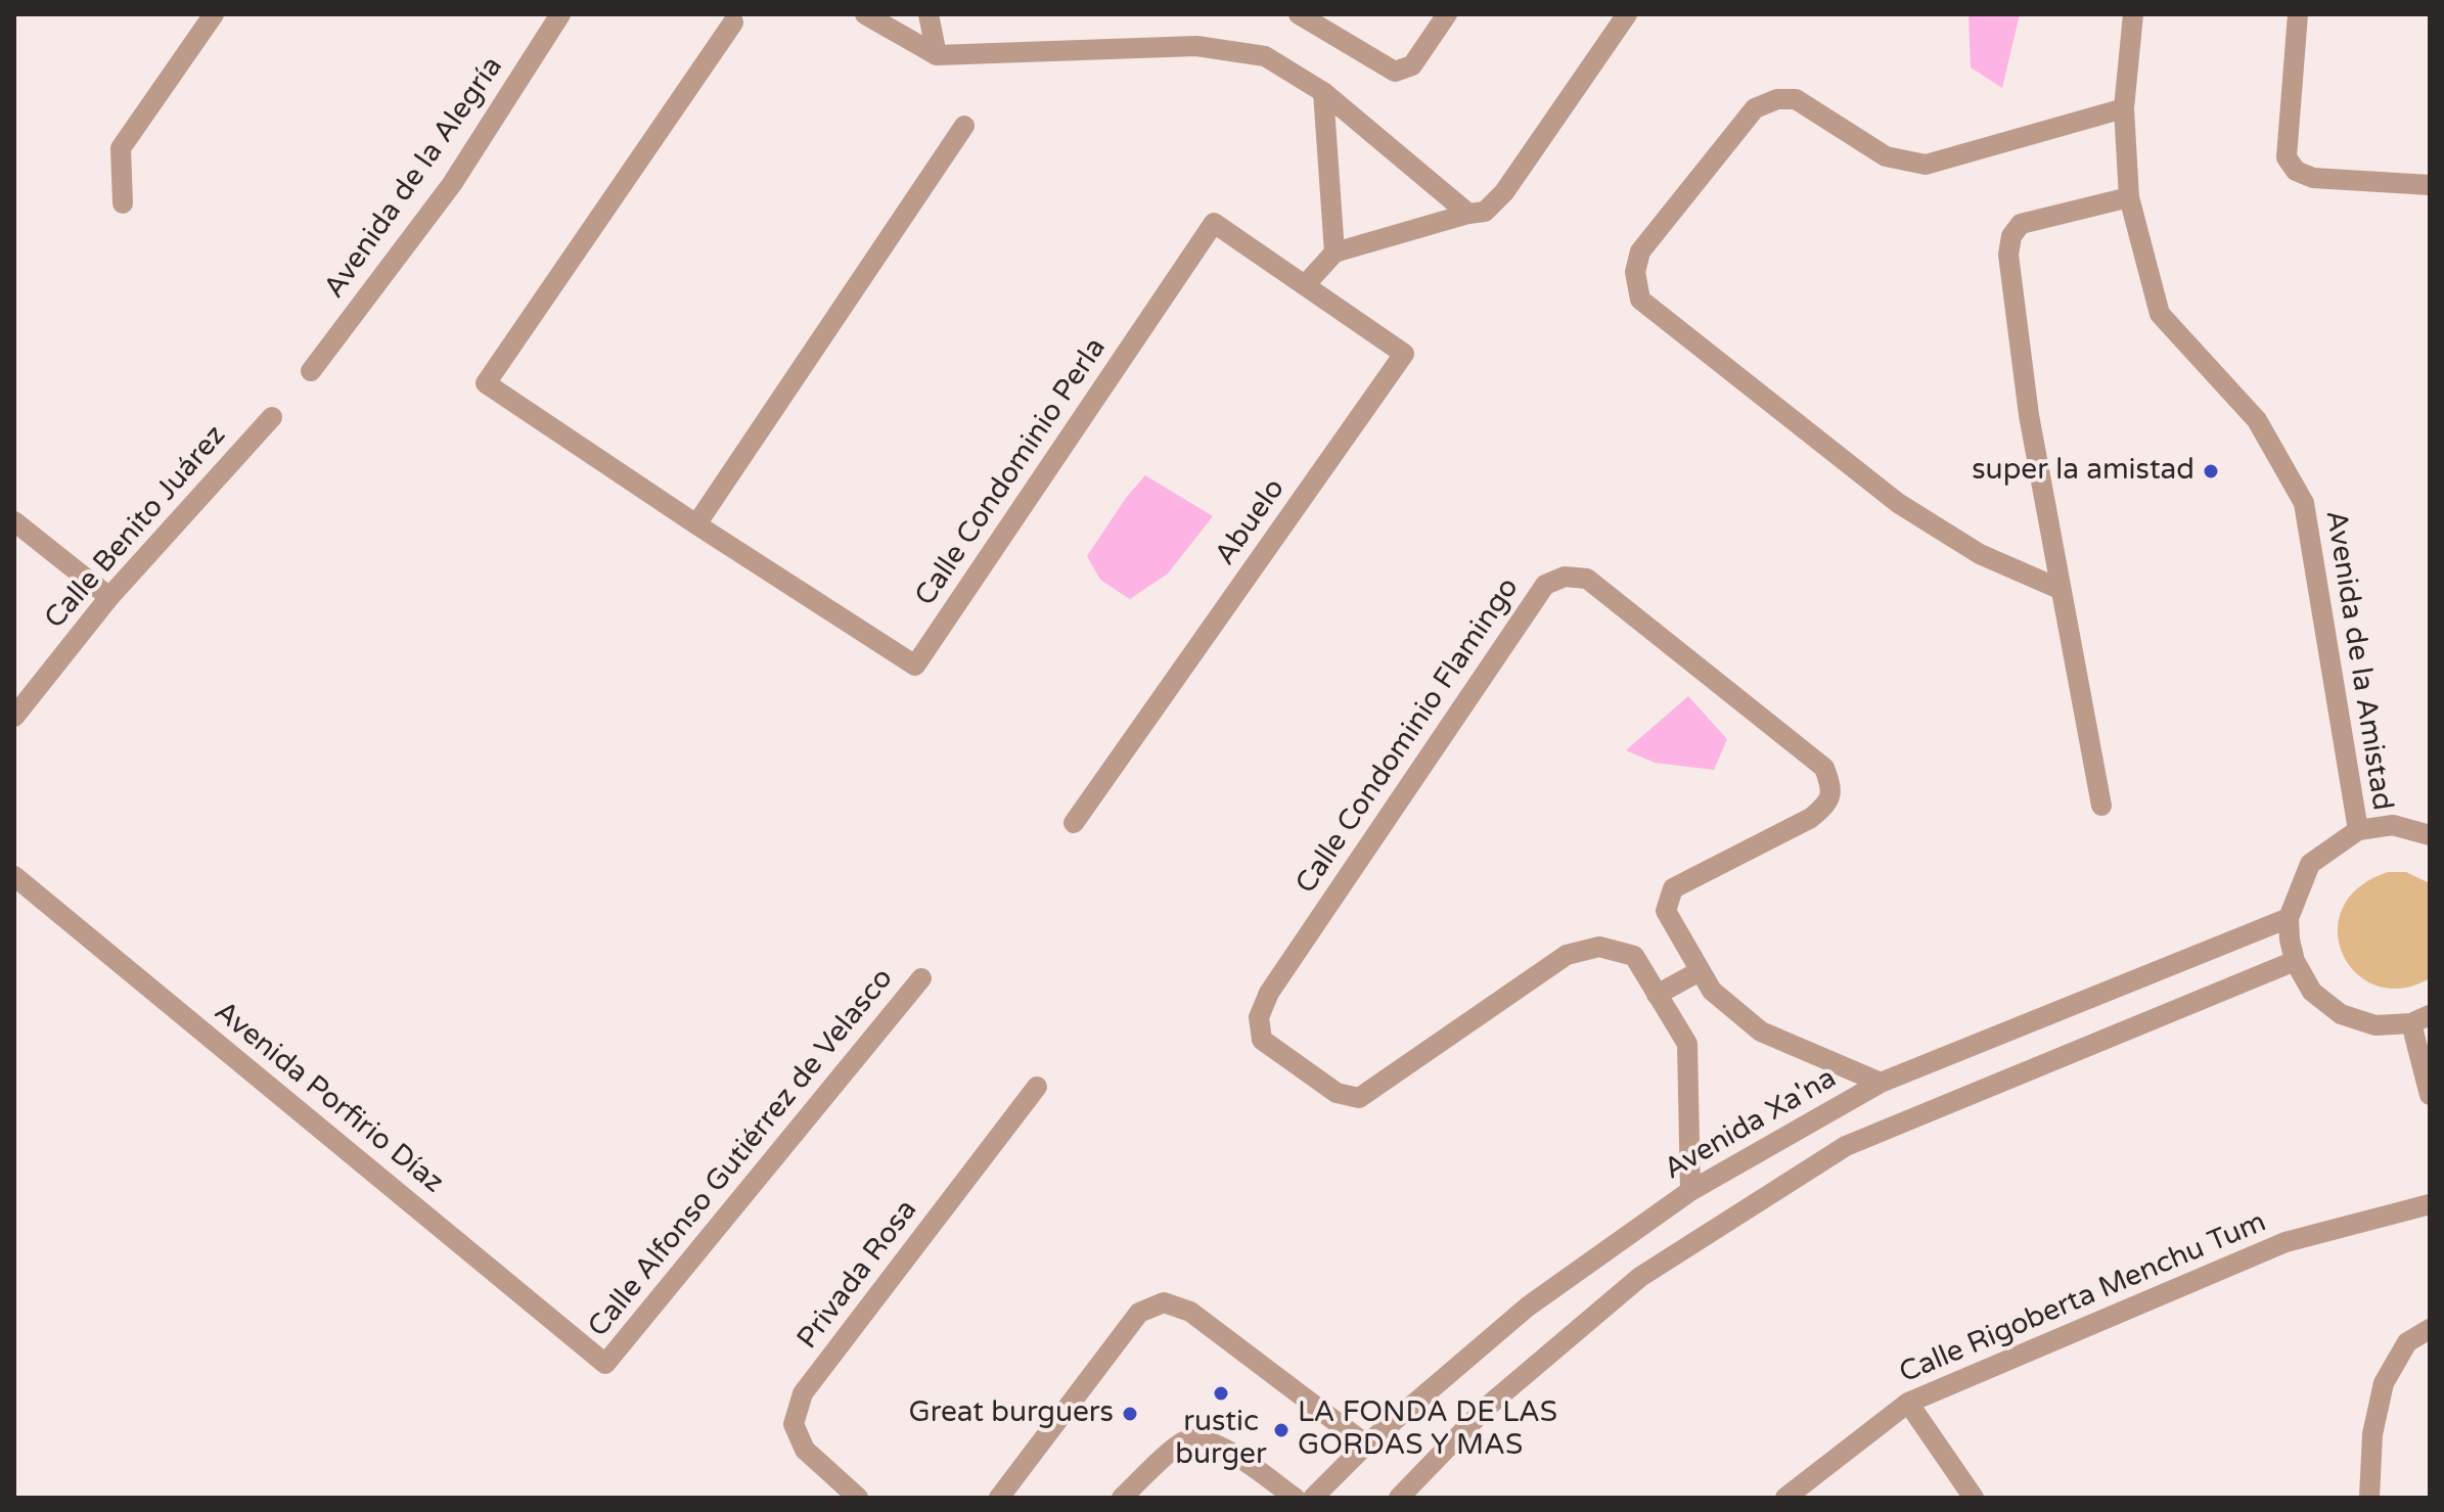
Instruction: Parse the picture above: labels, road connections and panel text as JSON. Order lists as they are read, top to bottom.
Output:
{
  "streets": {
    "street": [
      "Avenida de la Alegría",
      "Calle Condominio Perla",
      "Abuelo",
      "Calle Benito Juárez",
      "Avenida de la Amistad",
      "Calle Condominio Flamingo",
      "Avenida Porfirio Díaz",
      "Avenida Xa'na",
      "Calle Alfonso Gutiérrez de Velasco",
      "Privada Rosa",
      "Calle Rigoberta Menchu Tum"
    ]
  },
  "crossings": [
    ["Calle Condominio Perla", "Abuelo"],
    ["Avenida Porfirio Díaz", "Calle Alfonso Gutiérrez de Velasco"]
  ],
  "places": [
    "super la amistad",
    "rustic burger",
    "Great burguers",
    "LA FONDA DE LAS GORDAS Y MAS"
  ]
}
